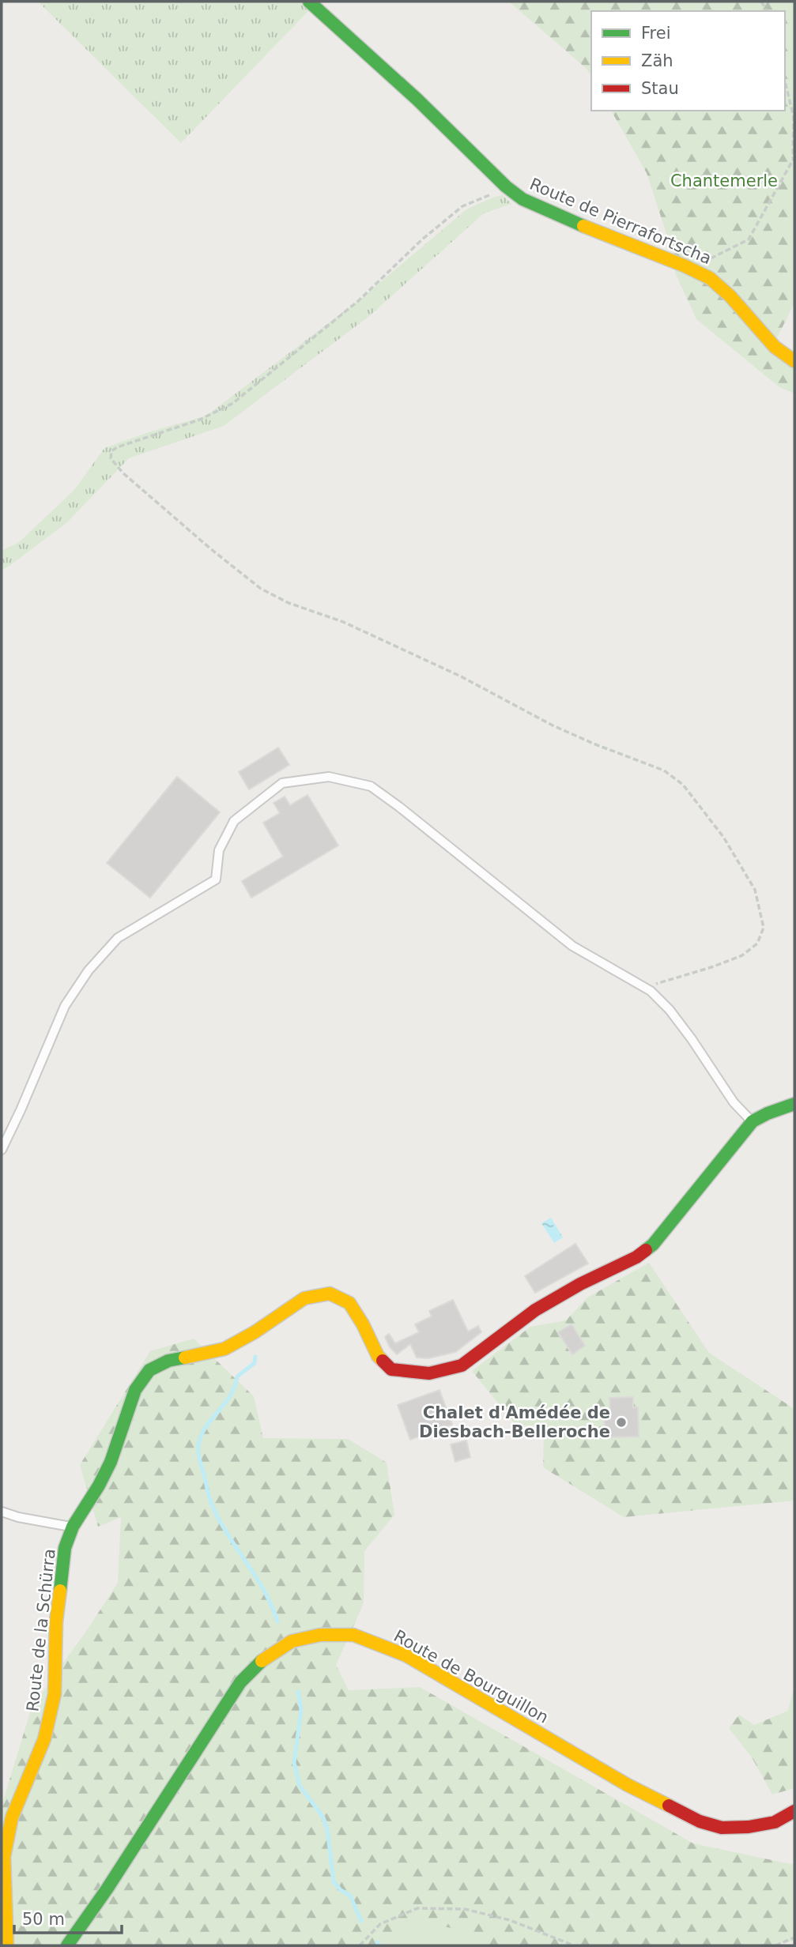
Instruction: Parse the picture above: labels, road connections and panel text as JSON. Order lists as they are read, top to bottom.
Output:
{
  "streets": {
    "street": ["Route de Pierrafortscha", "Route de la Schürra", "Route de Bourguillon"]
  },
  "parks": ["Chantemerle"],
  "places": ["Chalet d'Amédée de Diesbach-Belleroche"],
  "legend": ["Frei", "Zäh", "Stau"],
  "scale_bar": "50 m"
}
